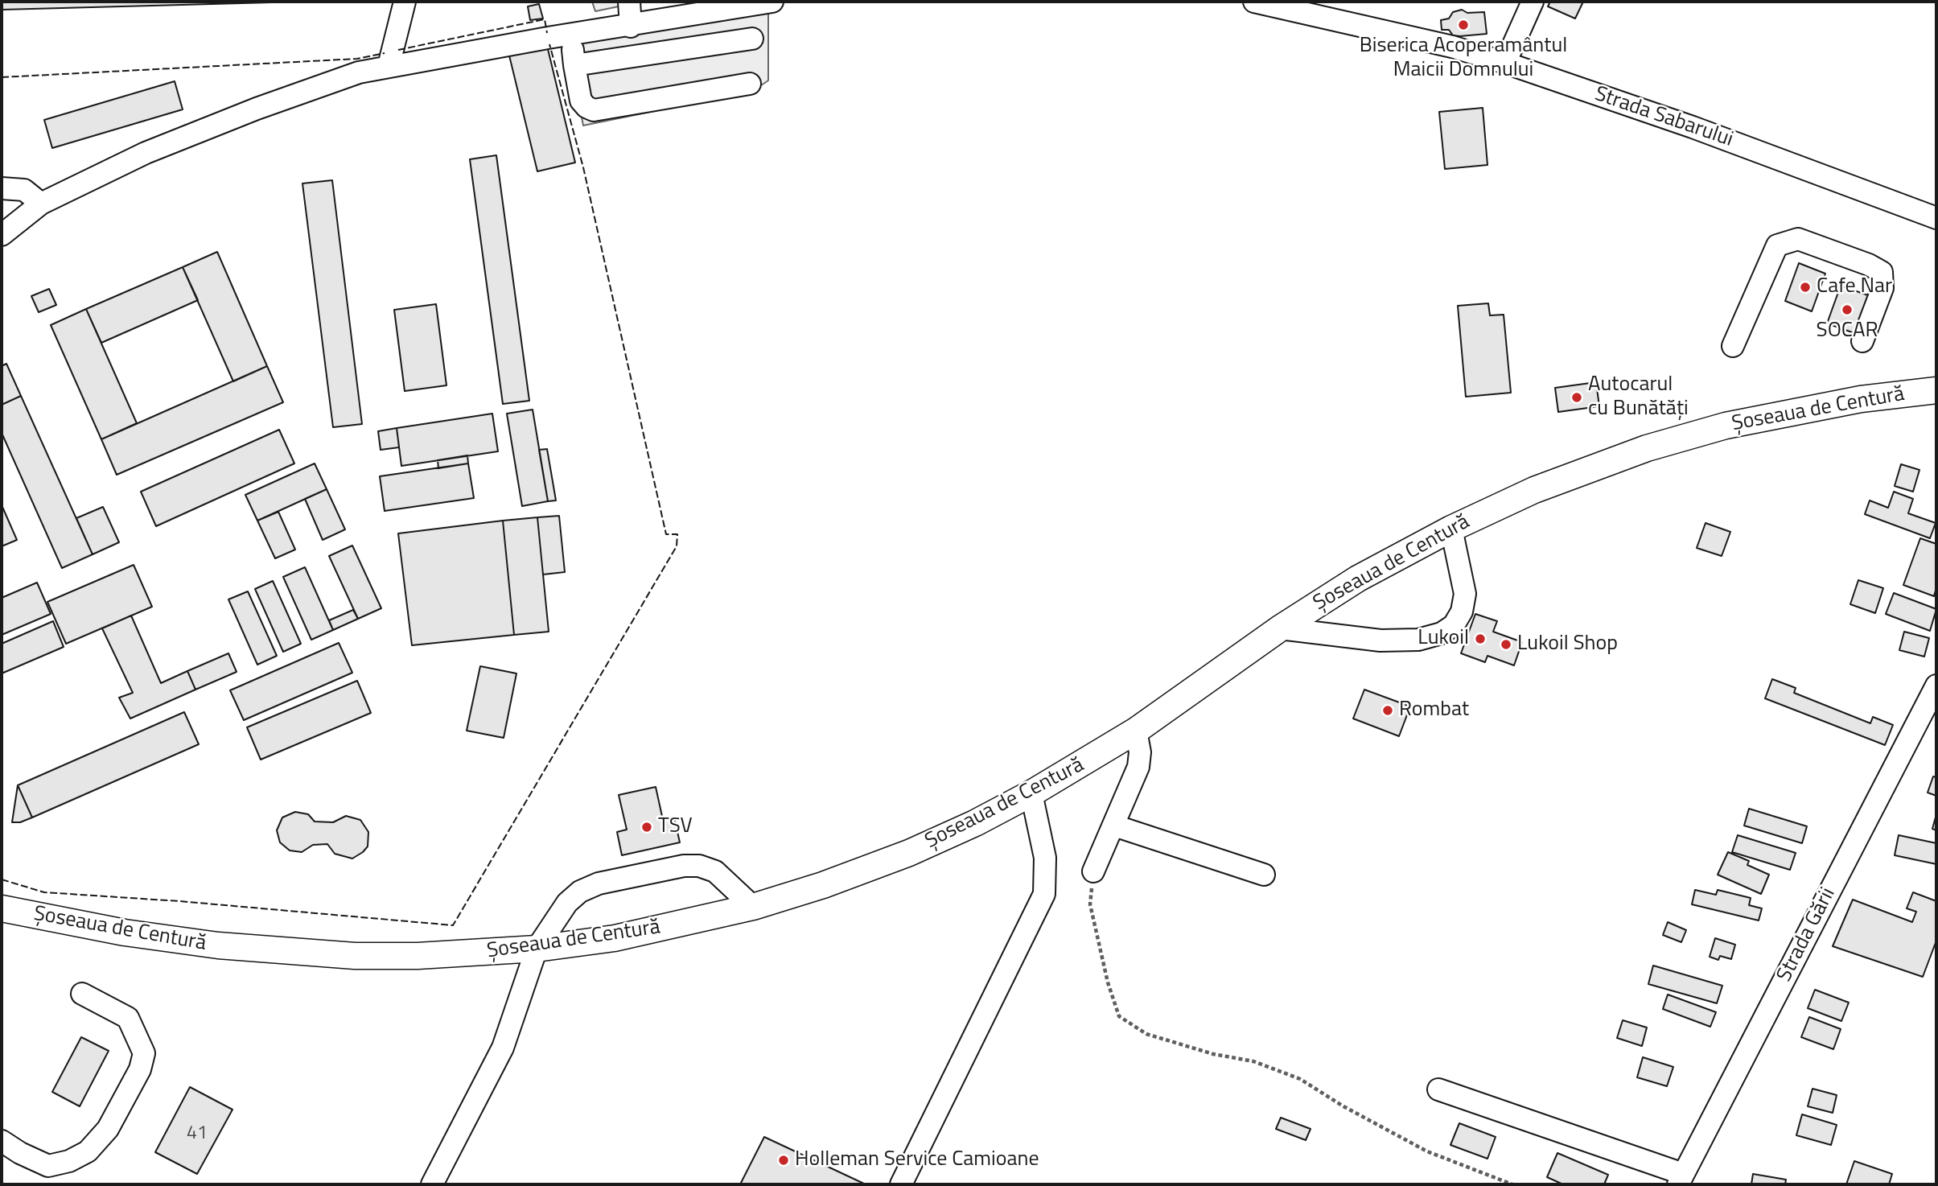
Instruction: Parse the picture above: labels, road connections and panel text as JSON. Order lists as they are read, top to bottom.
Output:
{
  "streets": {
    "main road": ["Șoseaua de Centură"],
    "street": ["Strada Sabarului", "Strada Gării"]
  },
  "places": [
    "Biserica Acoperamântul Maicii Domnului",
    "Cafe Nar",
    "SOCAR",
    "Autocarul cu Bunătăți",
    "Lukoil",
    "Lukoil Shop",
    "Rombat",
    "TSV",
    "Holleman Service Camioane"
  ],
  "house_numbers": ["41"]
}
